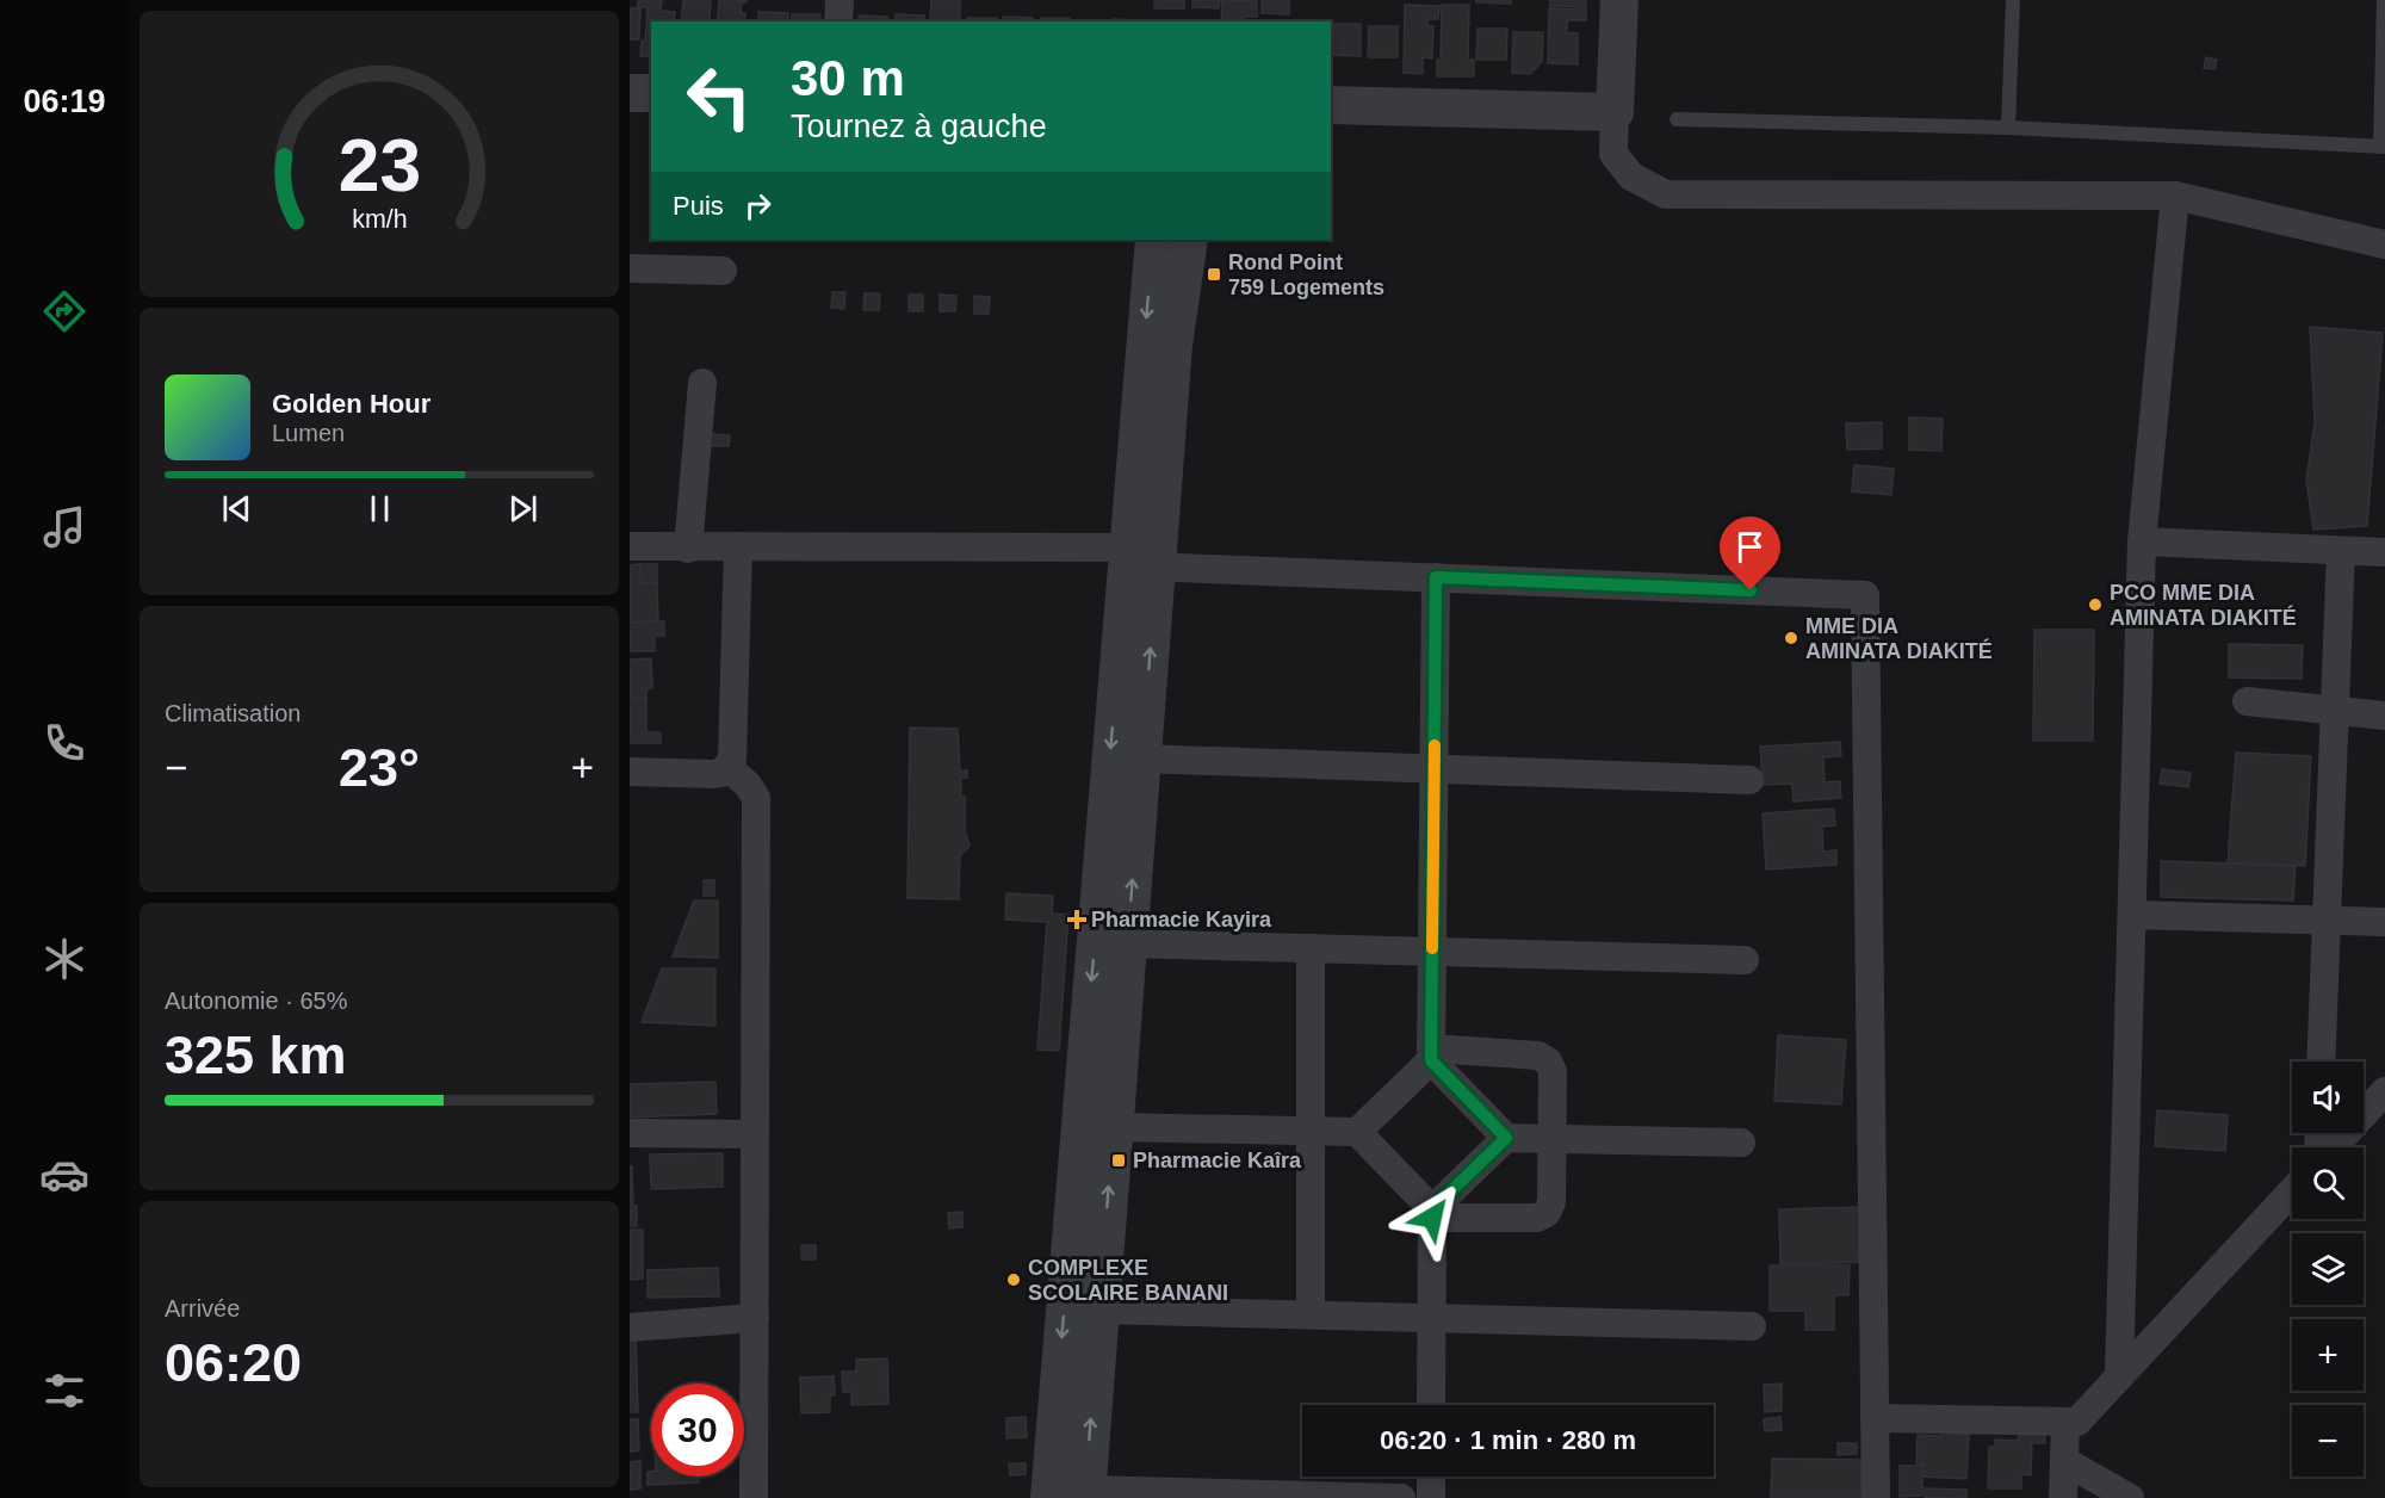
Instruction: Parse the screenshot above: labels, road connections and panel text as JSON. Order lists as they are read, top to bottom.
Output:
{
  "places": {
    "transit": ["Rond Point 759 Logements", "Pharmacie Kaîra"],
    "other": ["PCO MME DIA AMINATA DIAKITÉ", "MME DIA AMINATA DIAKITÉ", "COMPLEXE SCOLAIRE BANANI"],
    "health": ["Pharmacie Kayira"]
  },
  "page": {
    "tabs": "06:19",
    "turn": ["30 m", "Tournez à gauche"],
    "then": "Puis",
    "song": ["Golden Hour", "Lumen"],
    "tile": [
      "Climatisation",
      ["Autonomie · 65%", "325 km"],
      ["Arrivée", "06:20"]
    ],
    "heat": ["−", "23°", "+"],
    "map_buttons": ["+", "−"],
    "limit": "30",
    "trip": "06:20 · 1 min · 280 m",
    "gauge": ["23", "km/h"]
  }
}
